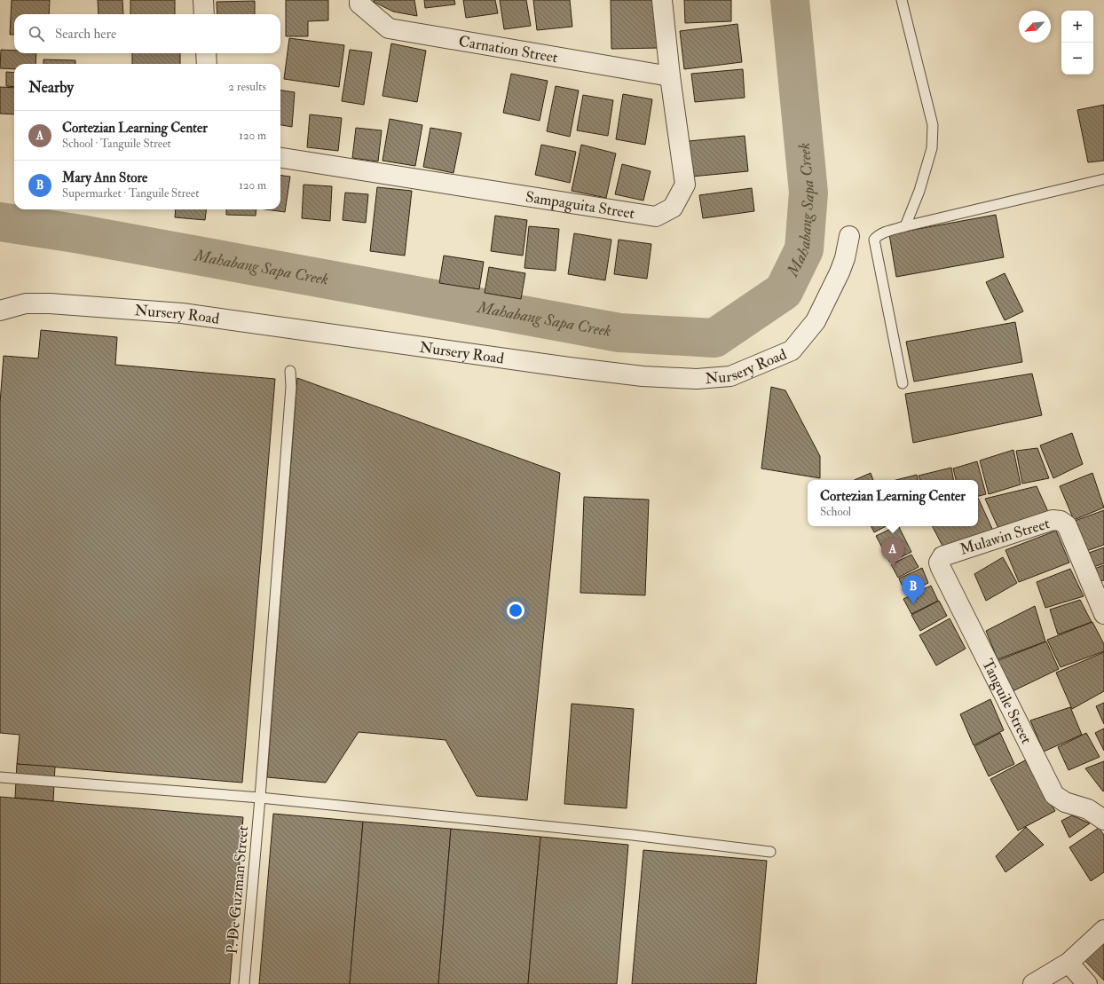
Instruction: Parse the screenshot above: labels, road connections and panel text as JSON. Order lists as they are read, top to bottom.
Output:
{
  "streets": {
    "street": [
      "Carnation Street",
      "Sampaguita Street",
      "Nursery Road",
      "Mulawin Street",
      "Tanguile Street"
    ],
    "lane": ["P. De Guzman Street"]
  },
  "crossings": [
    ["Carnation Street", "Sampaguita Street"],
    ["Mulawin Street", "Tanguile Street"]
  ],
  "water": ["Mahabang Sapa Creek"],
  "north": "bottom left",
  "page": {
    "map_buttons": ["+", "−"],
    "search": "Search here",
    "heading": ["Nearby", "2 results"],
    "list": [
      {
        "mark": "A",
        "name": "Cortezian Learning Center",
        "note": "School · Tanguile Street",
        "value": "120 m"
      },
      {
        "mark": "B",
        "name": "Mary Ann Store",
        "note": "Supermarket · Tanguile Street",
        "value": "120 m"
      }
    ],
    "popup": ["Cortezian Learning Center", "School"],
    "pins": ["A", "B"]
  }
}
